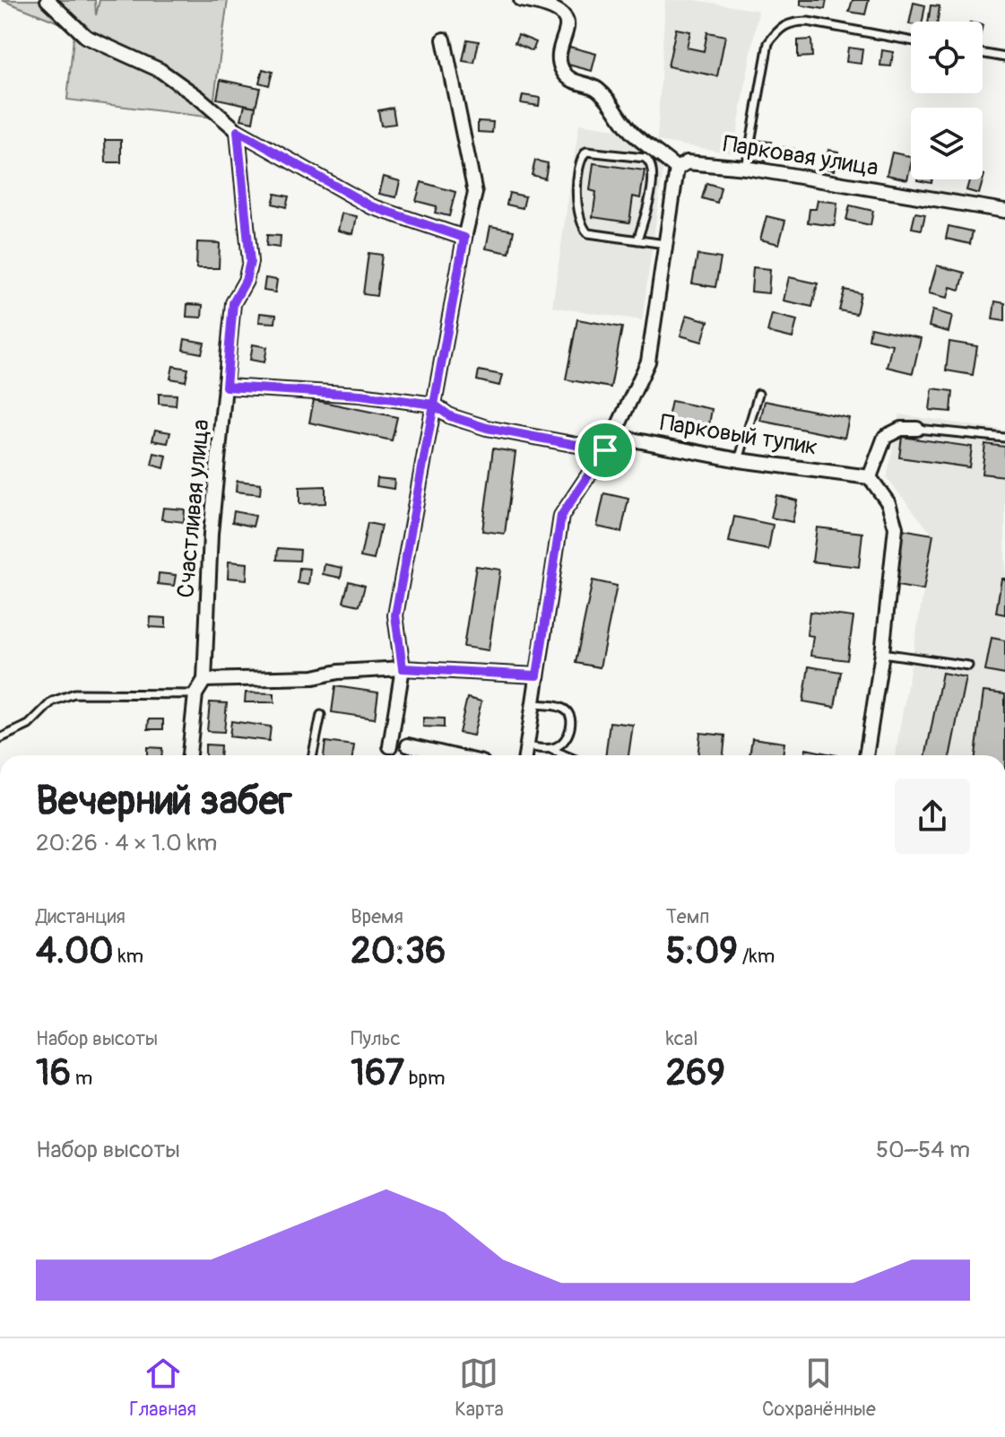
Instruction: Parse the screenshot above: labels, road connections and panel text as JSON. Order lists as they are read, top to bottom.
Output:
{
  "streets": {
    "street": ["Парковая улица", "Парковый тупик", "Счастливая улица"]
  },
  "crossings": [
    ["Парковый тупик", "Счастливая улица"]
  ],
  "page": {
    "heading": ["Вечерний забег", "20:26 · 4 × 1.0 km"],
    "stats": [
      ["Дистанция", "4.00 km"],
      ["Время", "20:36"],
      ["Темп", "5:09 /km"],
      ["Набор высоты", "16 m"],
      ["Пульс", "167 bpm"],
      ["kcal", "269"]
    ],
    "chart": ["Набор высоты", "50–54 m"],
    "tabs": ["Главная", "Карта", "Сохранённые"]
  }
}
